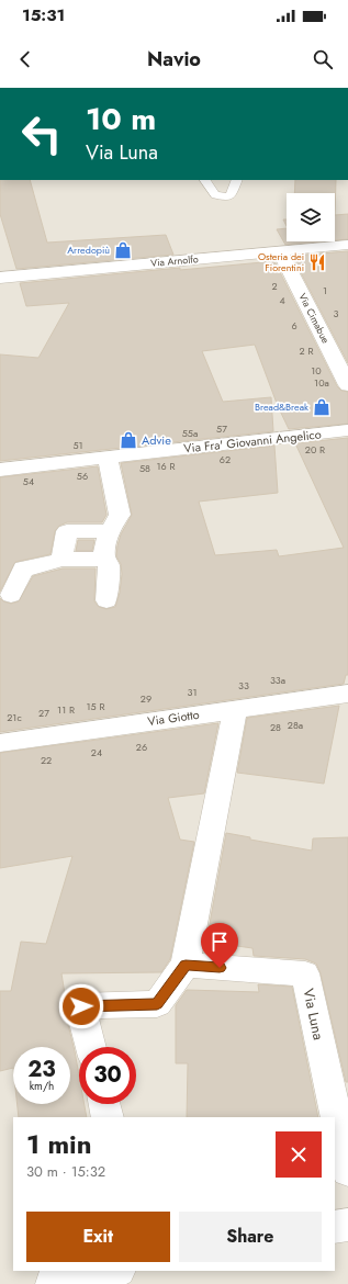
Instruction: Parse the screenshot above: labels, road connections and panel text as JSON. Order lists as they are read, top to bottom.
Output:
{
  "streets": {
    "street": [
      "Via Arnolfo",
      "Via Cimabue",
      "Via Fra' Giovanni Angelico",
      "Via Giotto",
      "Via Luna"
    ]
  },
  "crossings": [
    ["Via Arnolfo", "Via Cimabue"]
  ],
  "places": {
    "shop": ["Arredopiù", "Bread&Break", "Advie"],
    "restaurant": ["Osteria dei Fiorentini"]
  },
  "house_numbers": [
    "2",
    "1",
    "4",
    "3",
    "6",
    "2 R",
    "10",
    "10a",
    "57",
    "55a",
    "51",
    "20 R",
    "62",
    "16 R",
    "58",
    "56",
    "54",
    "33a",
    "33",
    "31",
    "29",
    "15 R",
    "11 R",
    "27",
    "21c",
    "28a",
    "28",
    "26",
    "24",
    "22"
  ],
  "page": {
    "status": "15:31",
    "header": "Navio",
    "turn": ["10 m", "Via Luna"],
    "speed": "23 km/h",
    "limit": "30",
    "heading": ["1 min", "30 m · 15:32"],
    "buttons": ["Exit", "Share"]
  }
}
